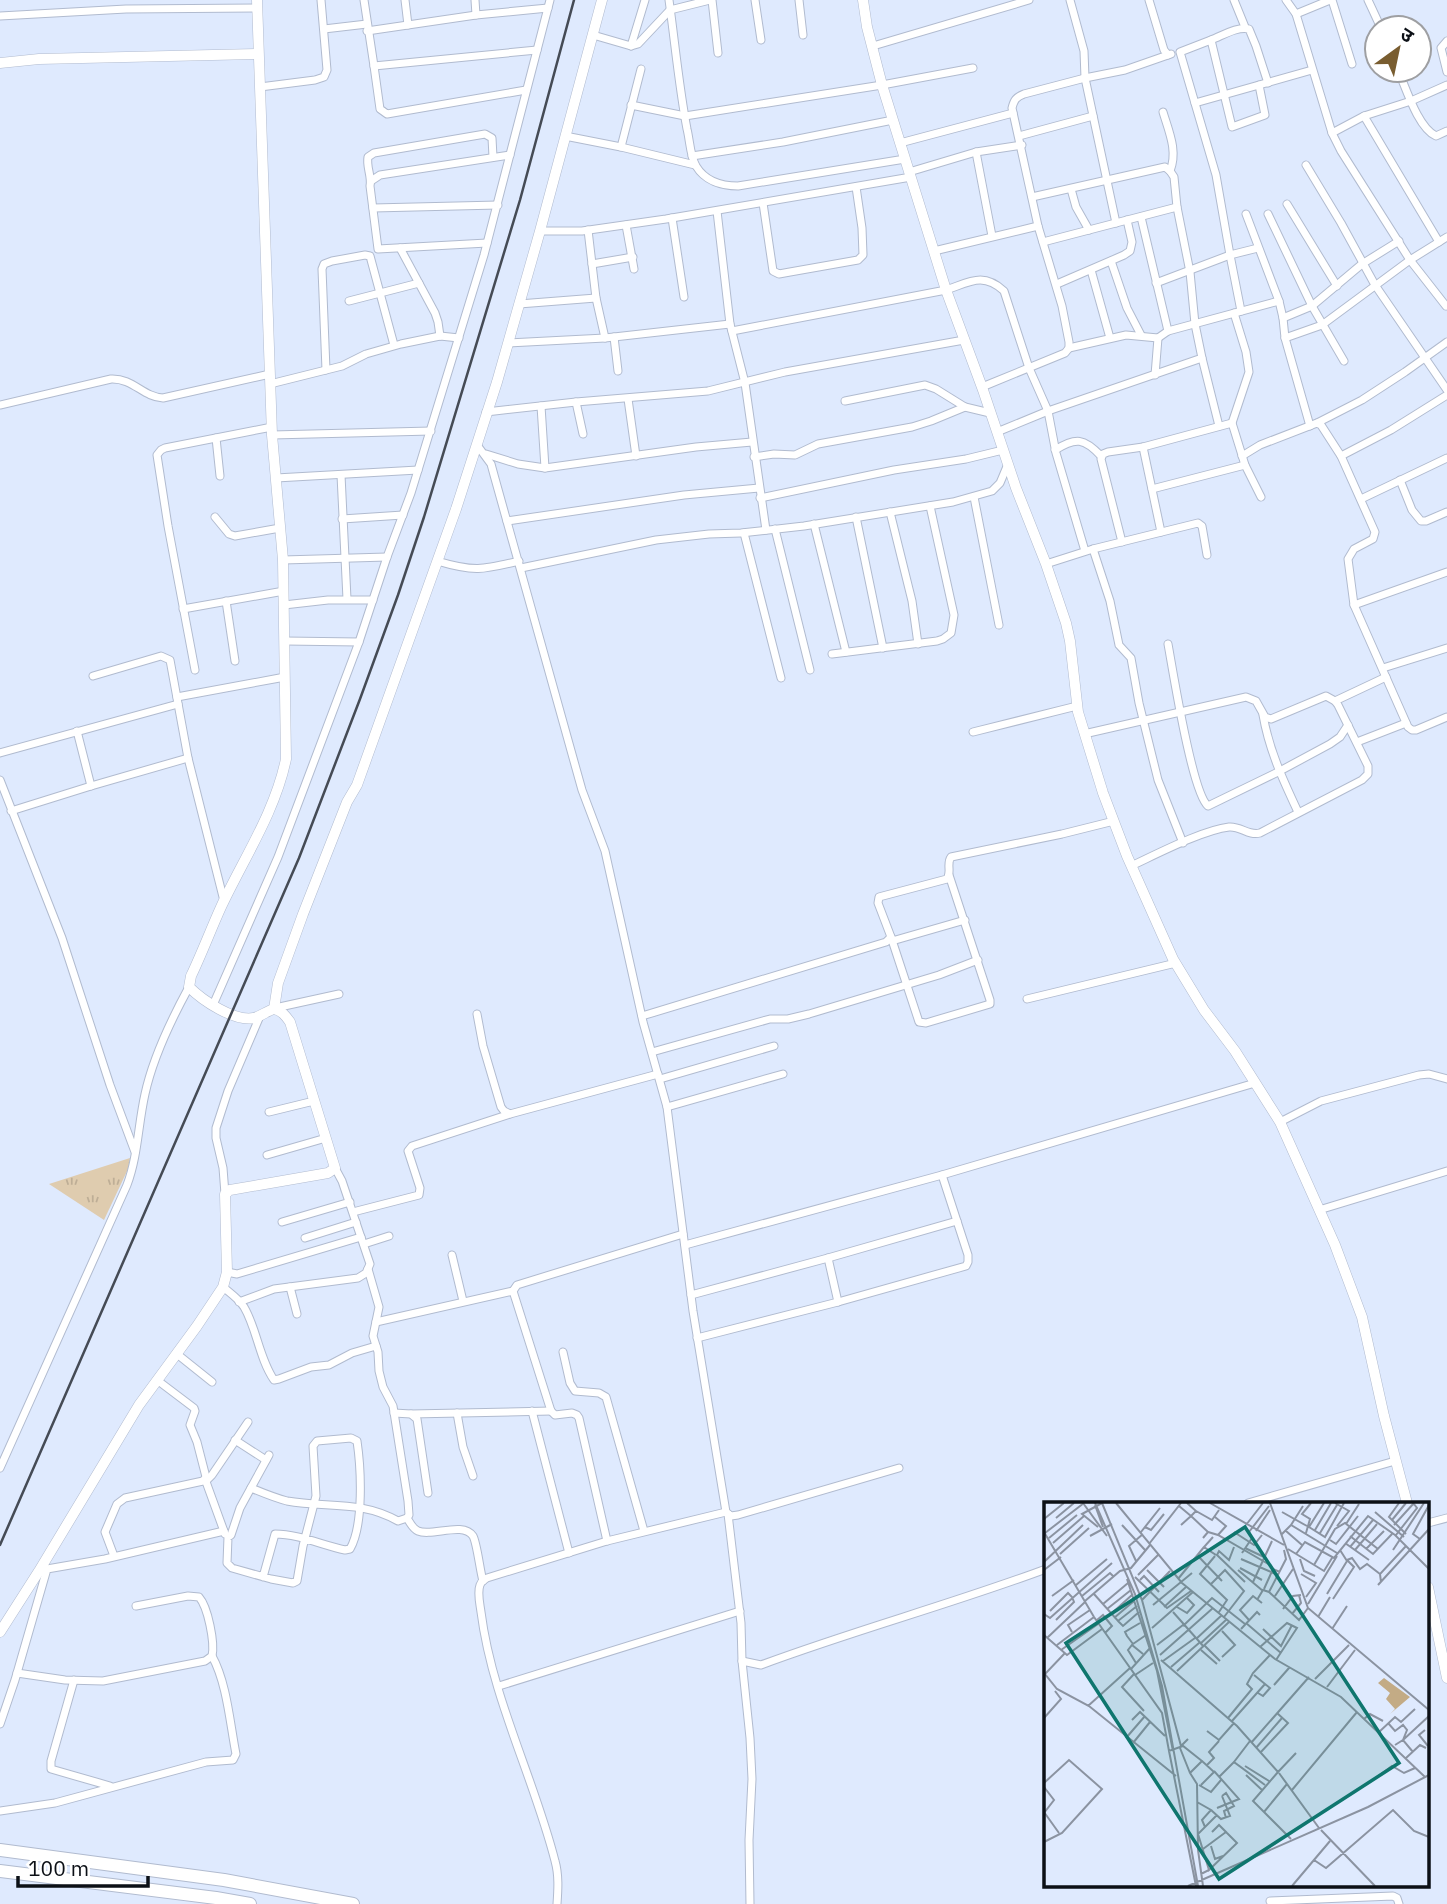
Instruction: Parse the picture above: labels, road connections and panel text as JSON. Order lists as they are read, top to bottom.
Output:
{
  "scale_bar": "100 m",
  "north": "top right"
}
